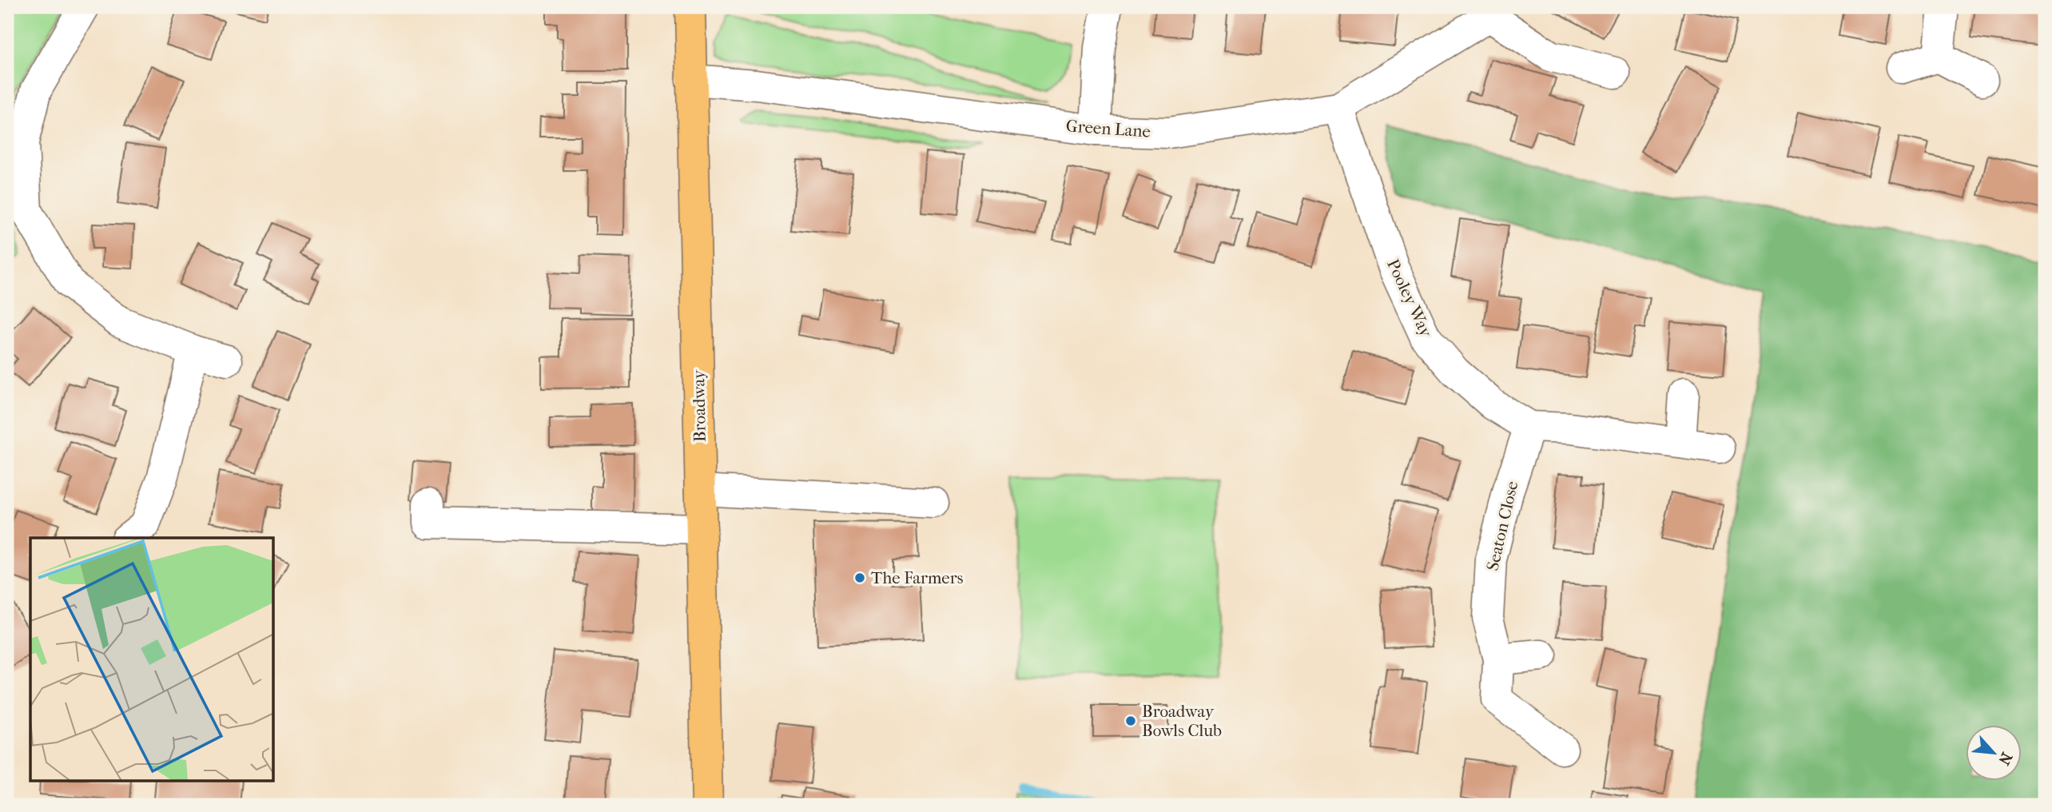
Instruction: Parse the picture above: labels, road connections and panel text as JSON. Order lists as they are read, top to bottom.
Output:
{
  "streets": {
    "main road": ["Broadway"],
    "street": ["Green Lane", "Pooley Way", "Seaton Close"]
  },
  "crossings": [
    ["Green Lane", "Pooley Way"],
    ["Green Lane", "Broadway"],
    ["Pooley Way", "Seaton Close"]
  ],
  "places": ["The Farmers", "Broadway Bowls Club"],
  "north": "bottom right"
}
